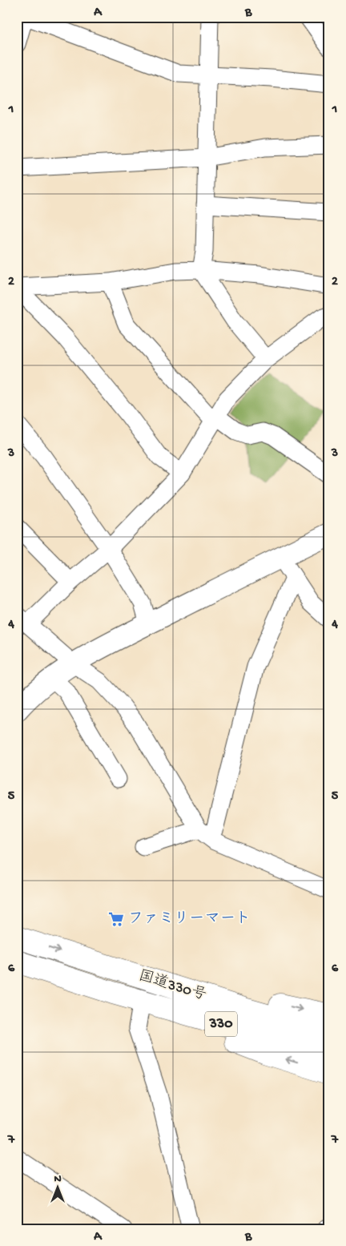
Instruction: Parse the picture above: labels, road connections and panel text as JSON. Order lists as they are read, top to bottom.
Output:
{
  "streets": {
    "highway": ["国道330号", "330"]
  },
  "places": {
    "supermarket": ["ファミリーマート"]
  },
  "north": "top",
  "grid": {
    "columns": ["A", "B"],
    "rows": [
      "1",
      "2",
      "3",
      "4",
      "5",
      "6",
      "7"
    ]
  }
}
